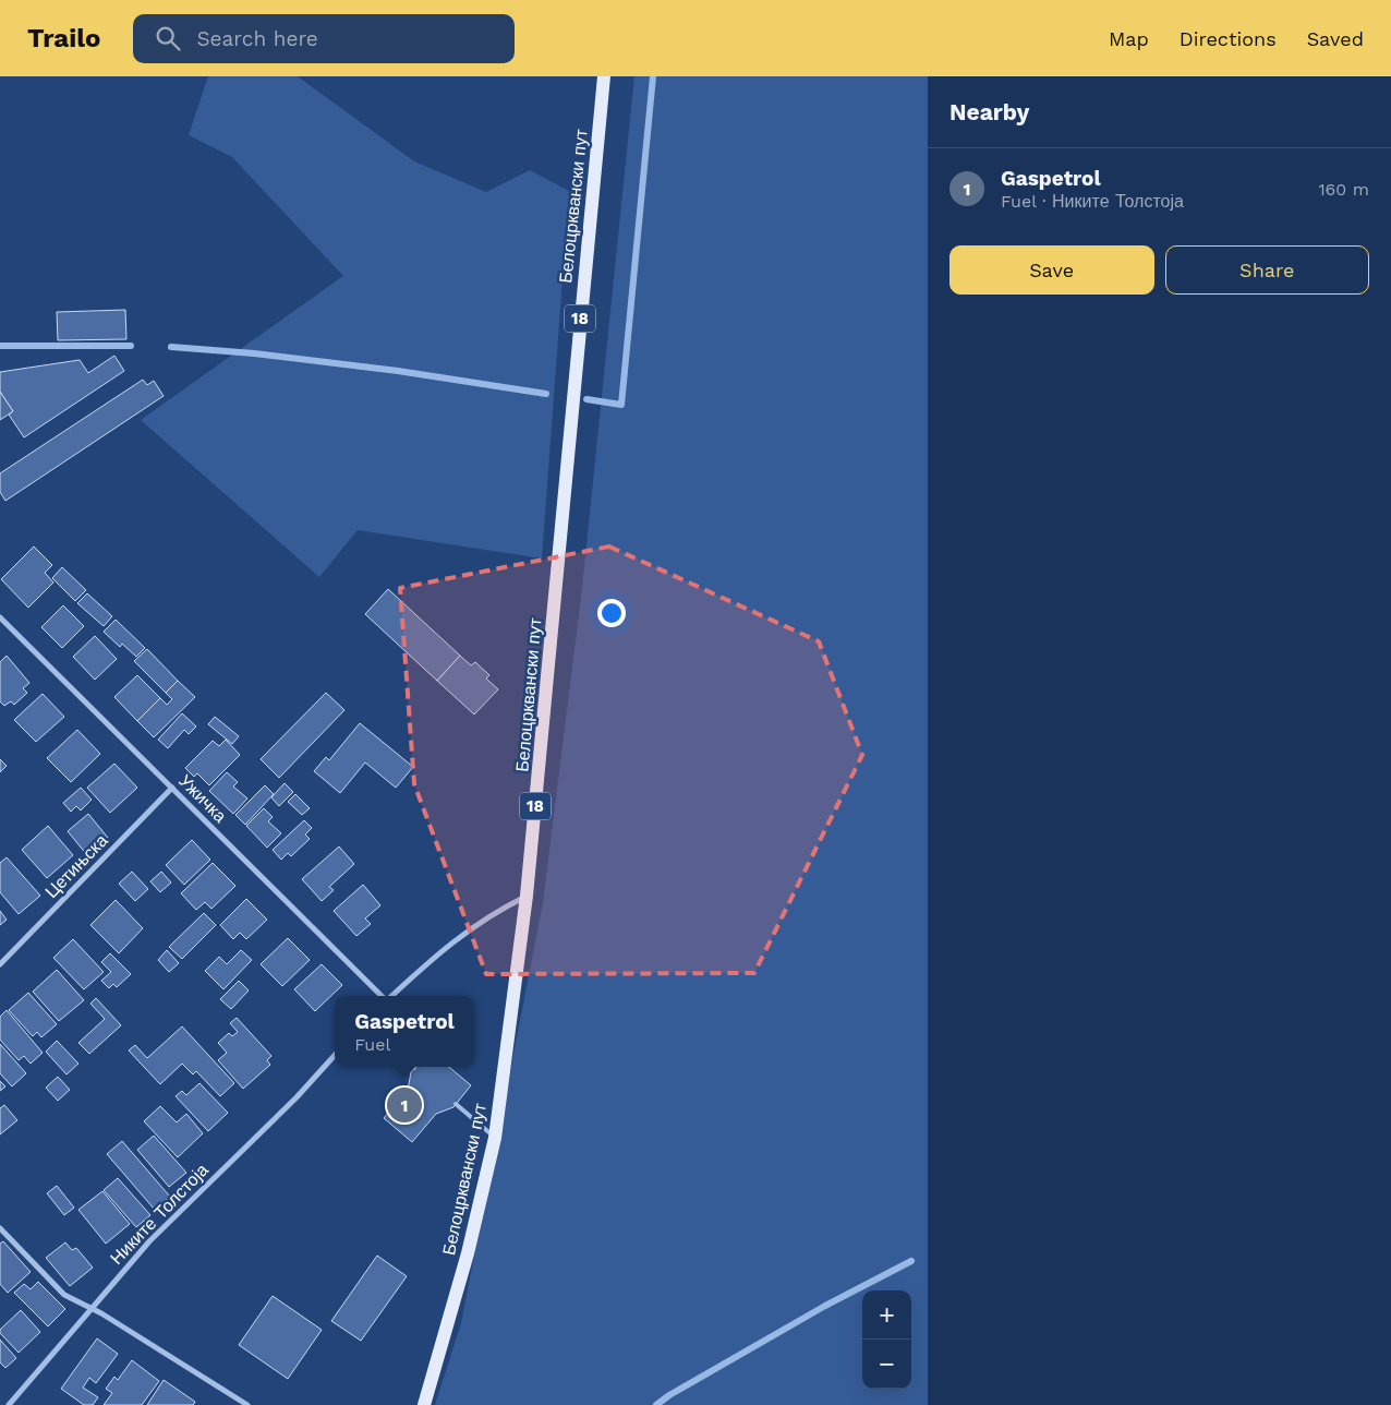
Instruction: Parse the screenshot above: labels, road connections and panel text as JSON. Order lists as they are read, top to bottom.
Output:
{
  "streets": {
    "main road": ["Белоцрквански пут", "18"],
    "street": ["Ужичка", "Цетињска", "Никите Толстоја"]
  },
  "crossings": [
    ["Ужичка", "Цетињска"]
  ],
  "page": {
    "header": "Trailo",
    "search": "Search here",
    "nav": ["Map", "Directions", "Saved"],
    "heading": "Nearby",
    "list": [
      {
        "mark": "1",
        "name": "Gaspetrol",
        "note": "Fuel · Никите Толстоја",
        "value": "160 m"
      }
    ],
    "buttons": ["Save", "Share"],
    "popup": ["Gaspetrol", "Fuel"],
    "pins": "1",
    "map_buttons": ["+", "−"]
  }
}
